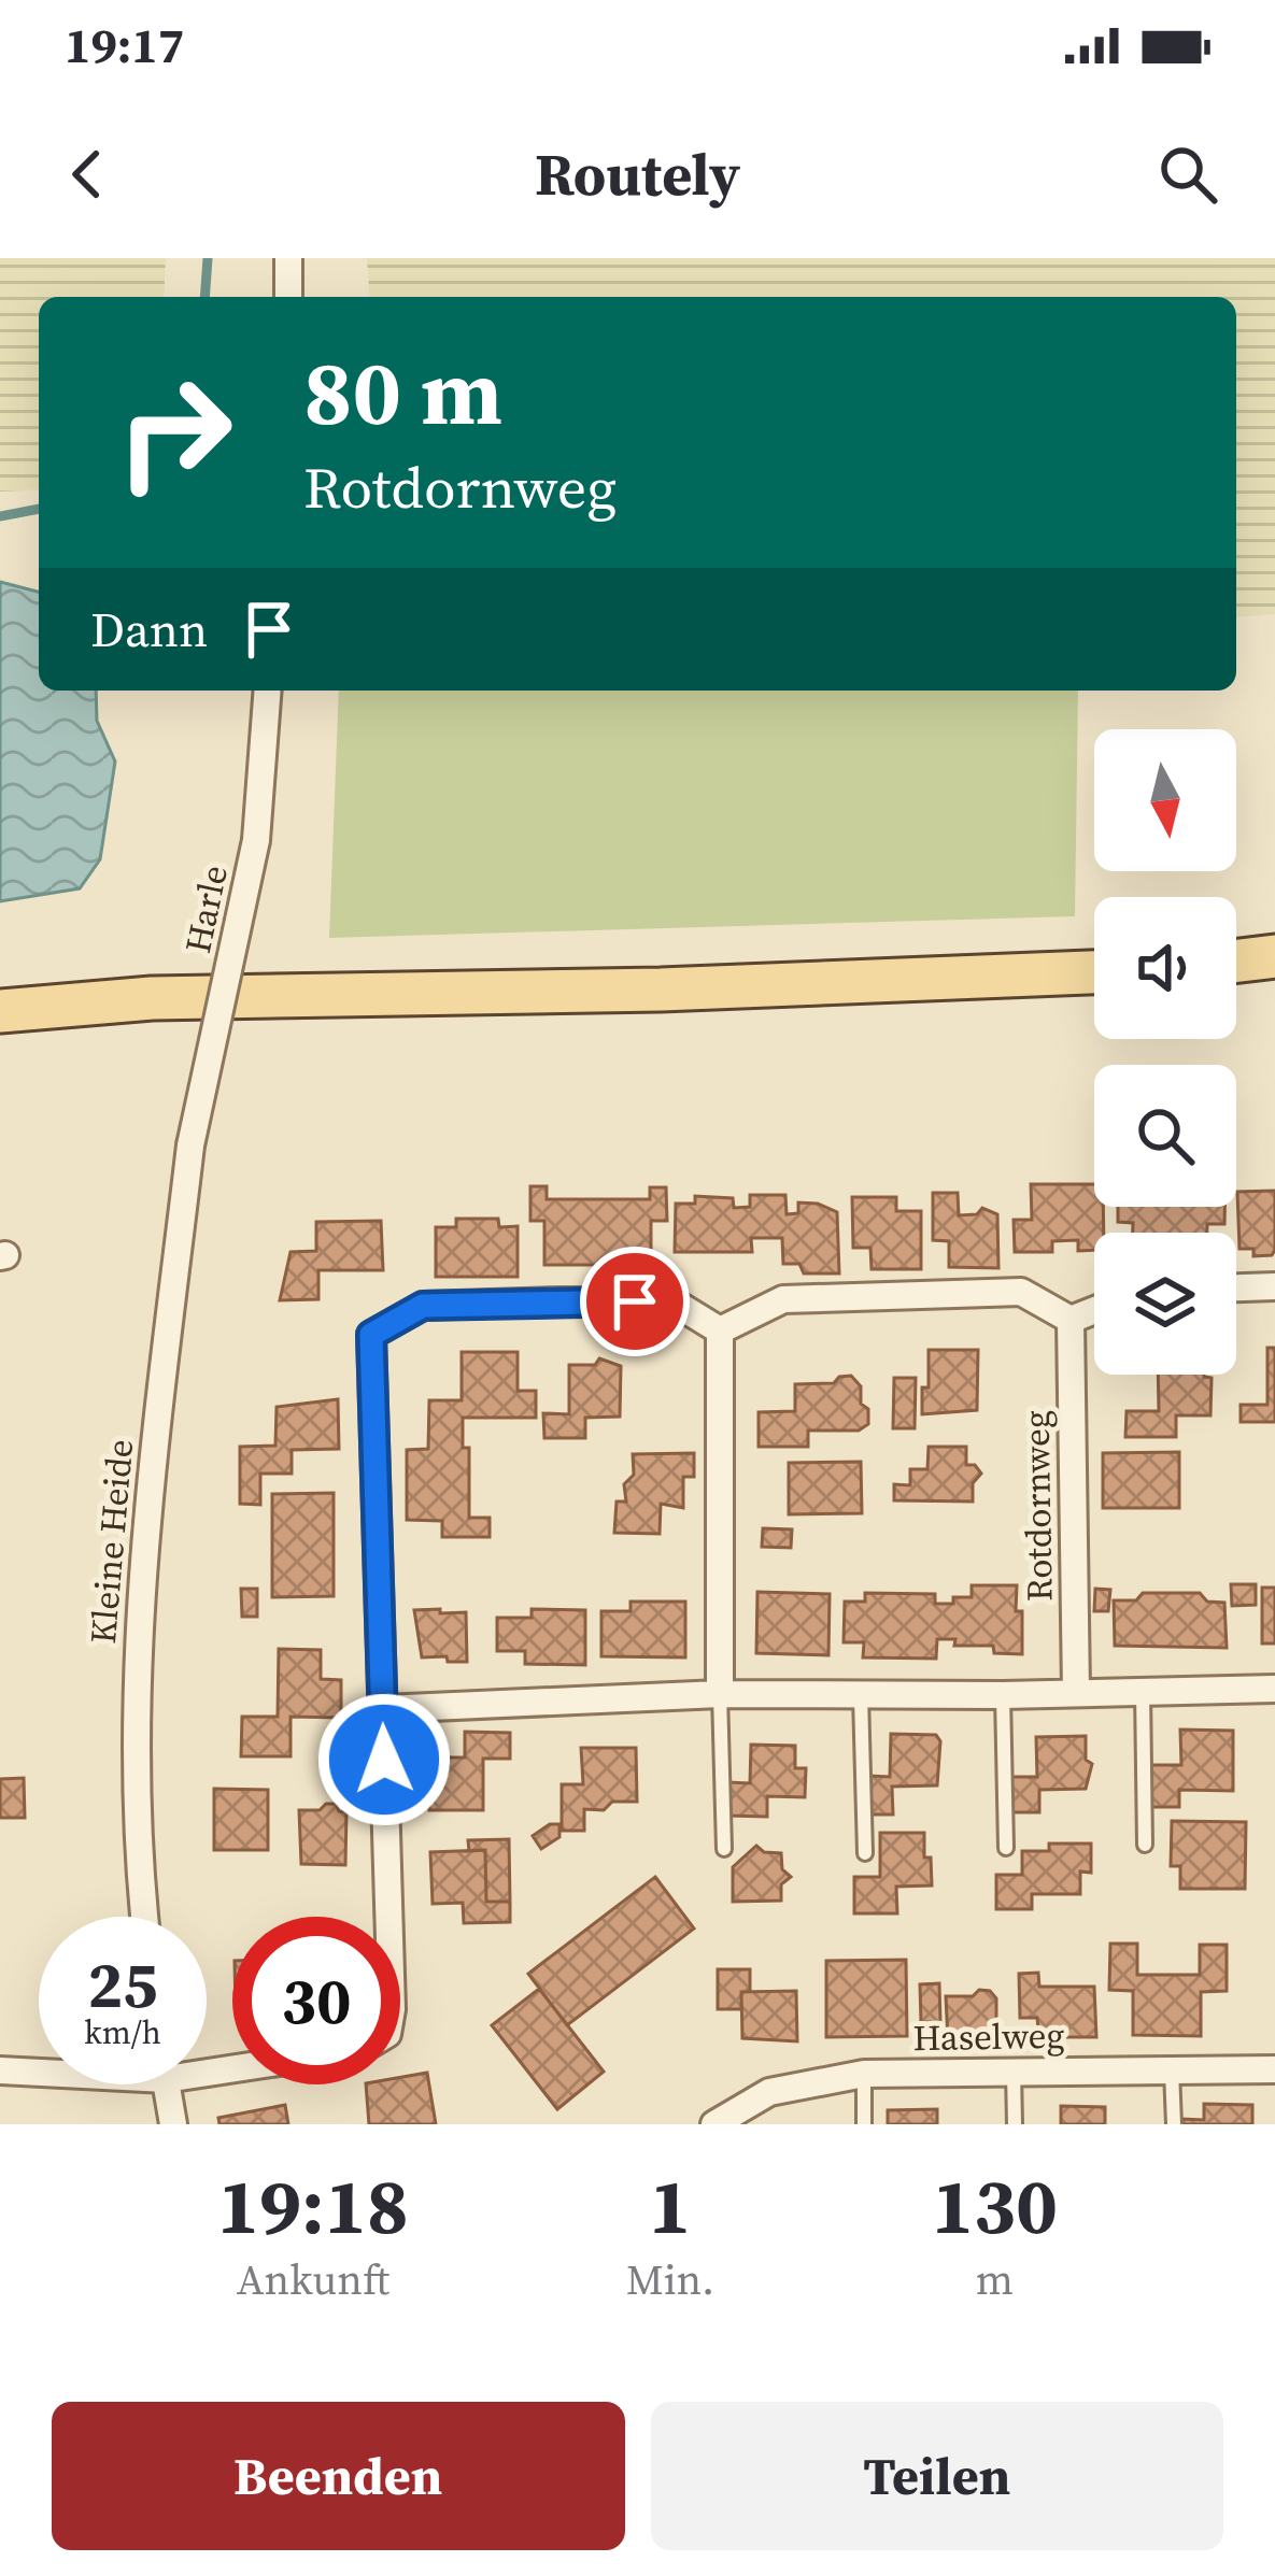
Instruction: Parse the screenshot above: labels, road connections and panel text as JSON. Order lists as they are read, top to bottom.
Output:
{
  "streets": {
    "street": [
      "Harle",
      "Rotdornweg",
      "Kleine Heide",
      "Haselweg"
    ]
  },
  "crossings": [
    ["Harle", "Kleine Heide"]
  ],
  "north": "bottom",
  "page": {
    "status": "19:17",
    "header": "Routely",
    "turn": ["80 m", "Rotdornweg"],
    "then": "Dann",
    "speed": "25 km/h",
    "limit": "30",
    "eta": [
      "19:18",
      "Ankunft",
      "1",
      "Min.",
      "130",
      "m"
    ],
    "buttons": ["Beenden", "Teilen"]
  }
}
